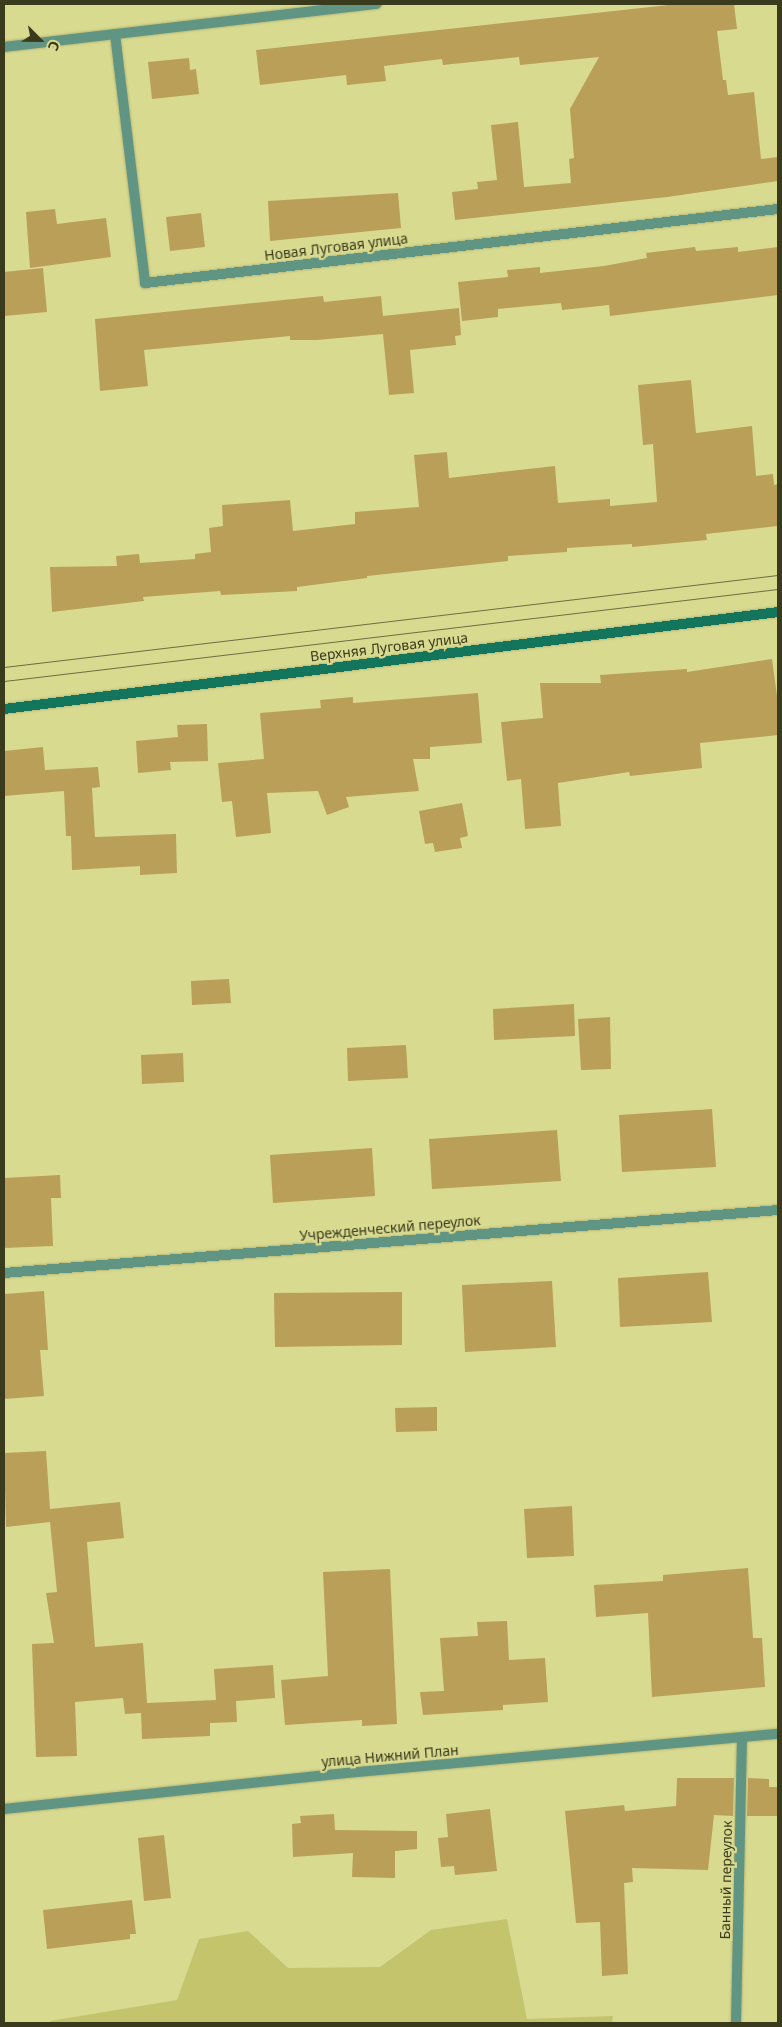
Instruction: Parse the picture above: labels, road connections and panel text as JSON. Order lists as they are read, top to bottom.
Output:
{
  "streets": {
    "main road": ["Верхняя Луговая улица"],
    "street": [
      "Новая Луговая улица",
      "Учрежденческий переулок",
      "улица Нижний План",
      "Банный переулок"
    ]
  },
  "crossings": [
    ["улица Нижний План", "Банный переулок"]
  ],
  "north": "bottom right"
}
